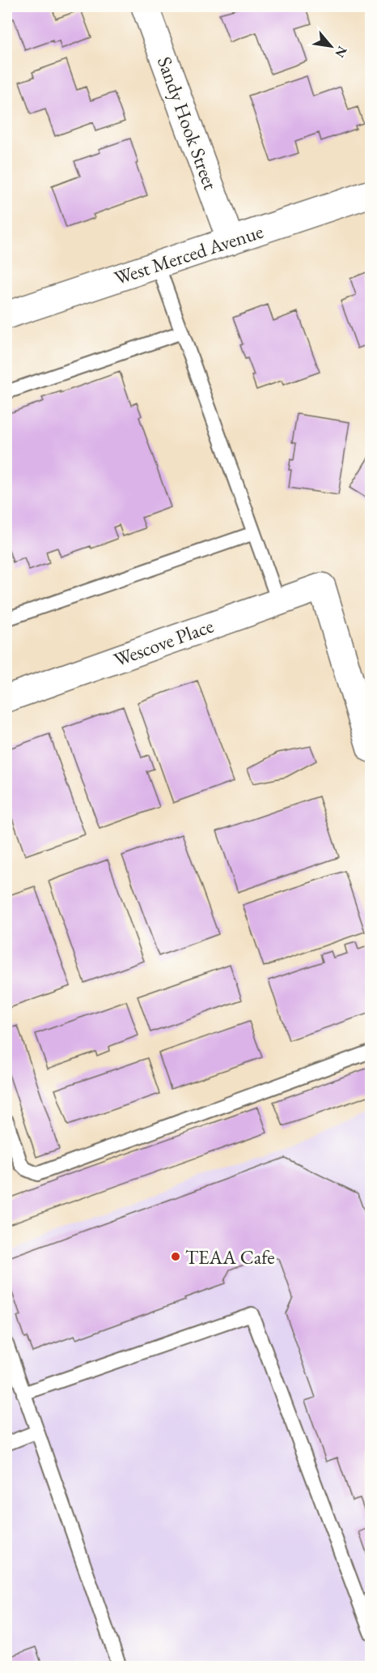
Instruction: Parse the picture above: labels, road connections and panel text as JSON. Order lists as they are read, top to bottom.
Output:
{
  "streets": {
    "street": ["Sandy Hook Street", "West Merced Avenue", "Wescove Place"]
  },
  "crossings": [
    ["Sandy Hook Street", "West Merced Avenue"]
  ],
  "places": ["TEAA Cafe"],
  "north": "bottom right"
}
